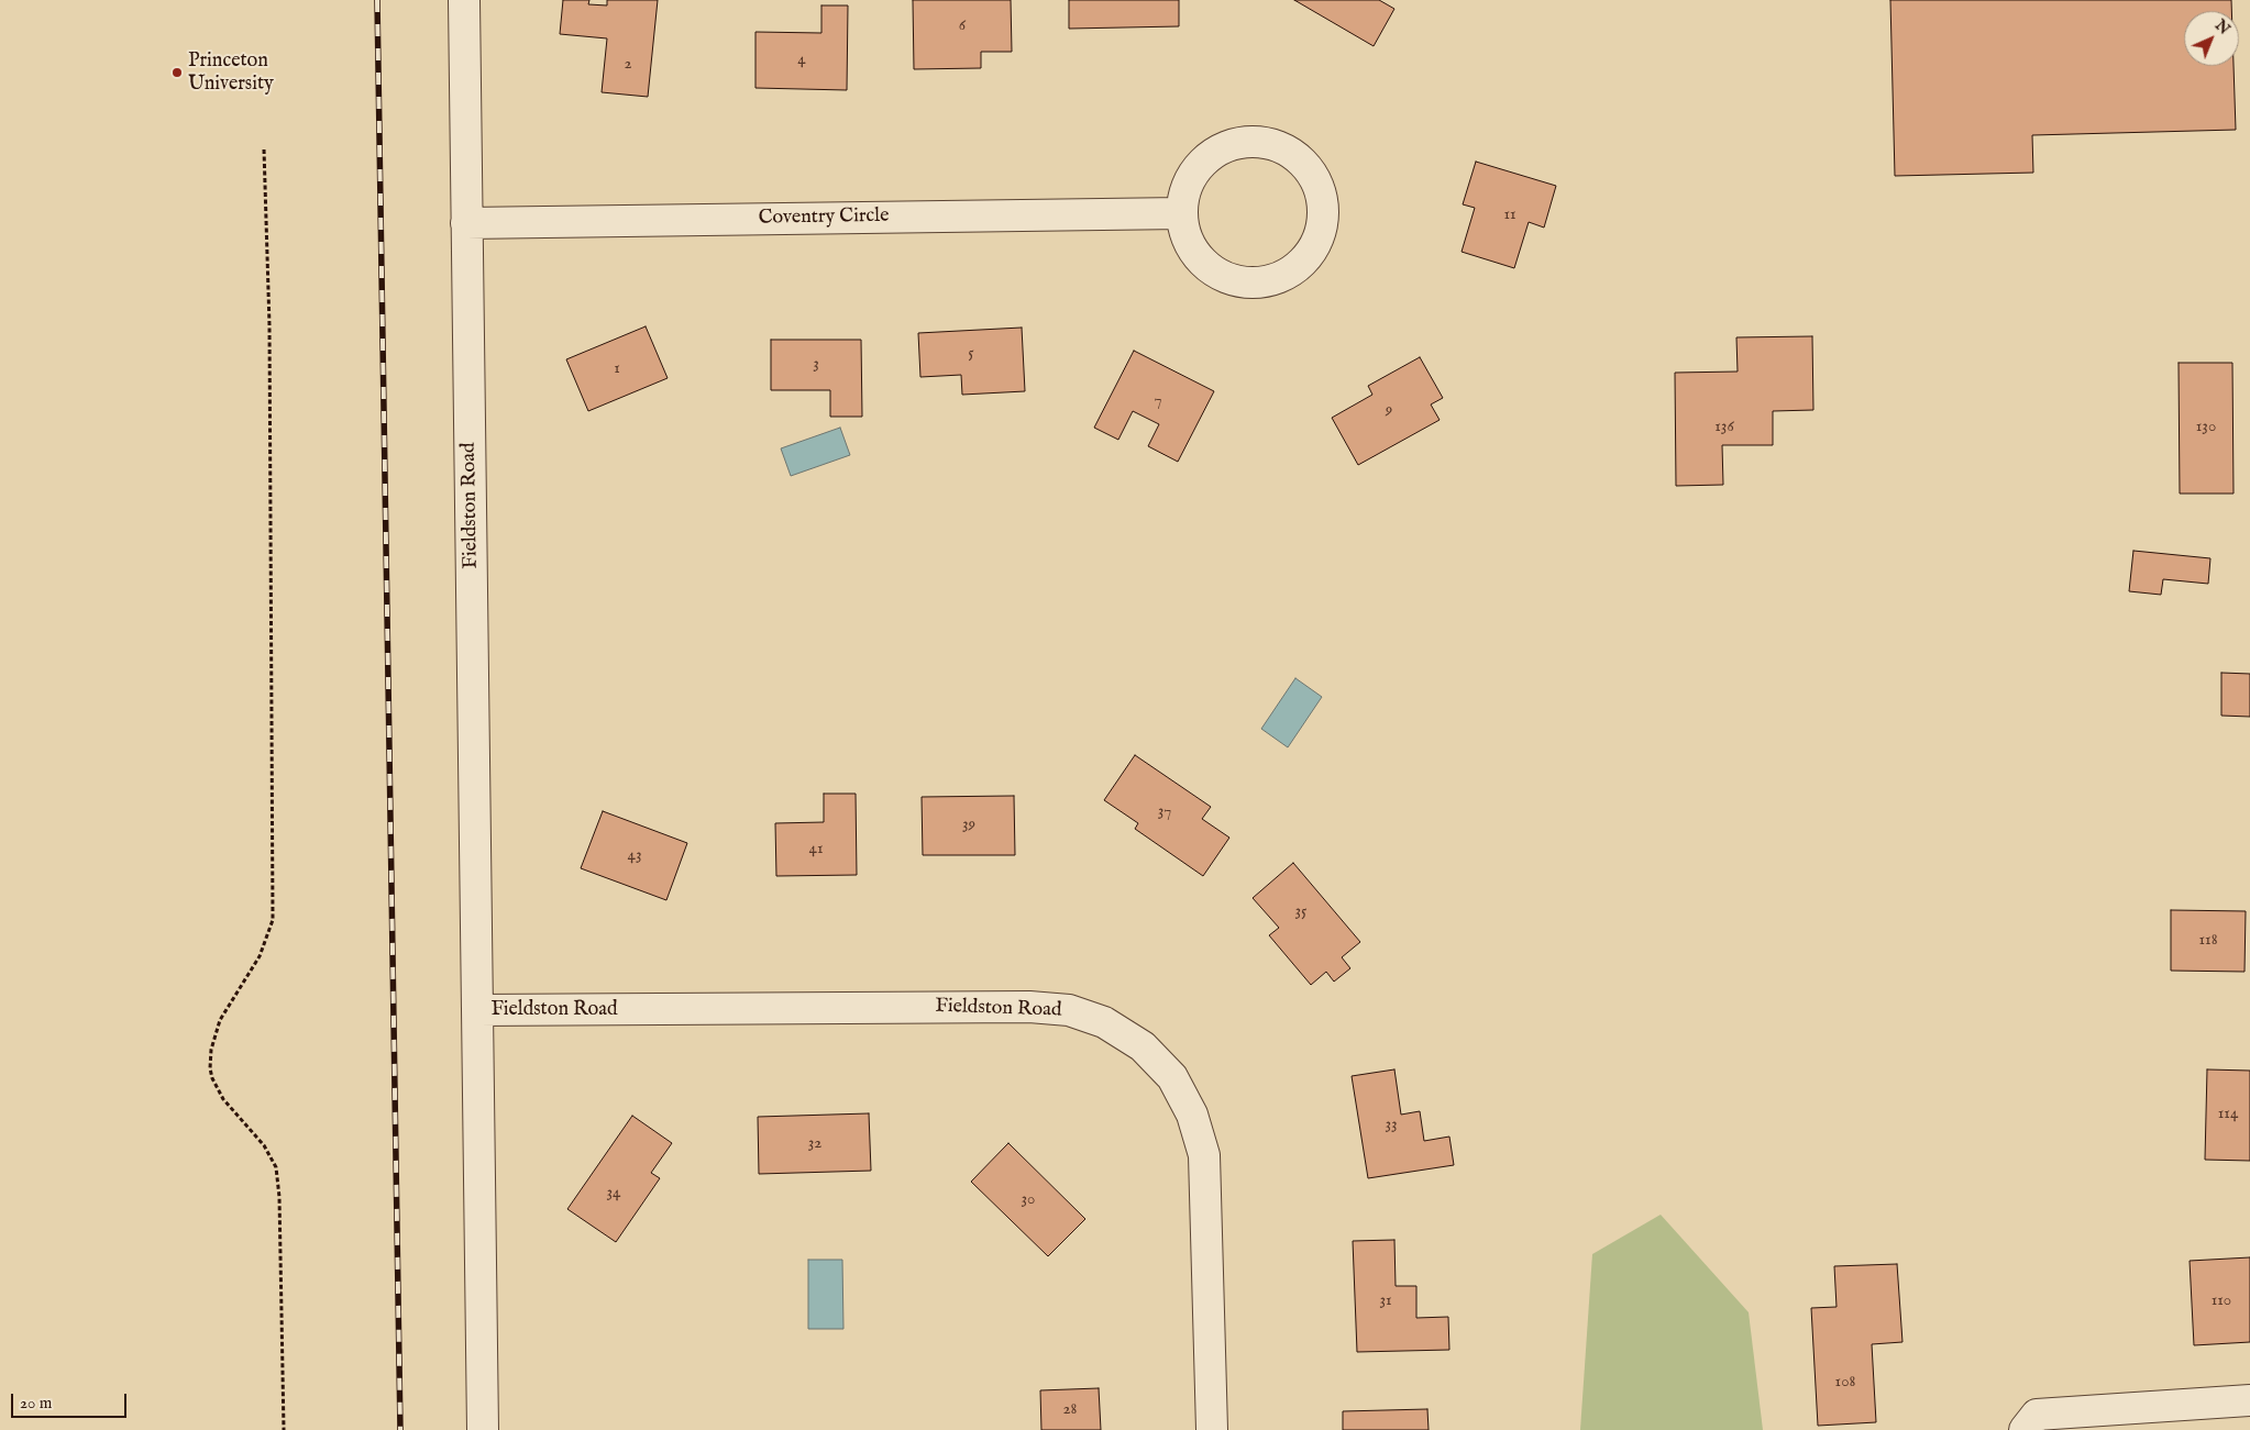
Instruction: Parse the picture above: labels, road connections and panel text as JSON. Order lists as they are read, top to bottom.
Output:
{
  "streets": {
    "street": ["Coventry Circle", "Fieldston Road"]
  },
  "crossings": [
    ["Coventry Circle", "Fieldston Road"]
  ],
  "places": ["Princeton University"],
  "house_numbers": [
    "6",
    "4",
    "2",
    "11",
    "5",
    "3",
    "1",
    "7",
    "9",
    "136",
    "130",
    "37",
    "39",
    "41",
    "43",
    "35",
    "118",
    "114",
    "33",
    "32",
    "34",
    "30",
    "31",
    "110",
    "108",
    "28"
  ],
  "scale_bar": "20 m",
  "north": "top right"
}
